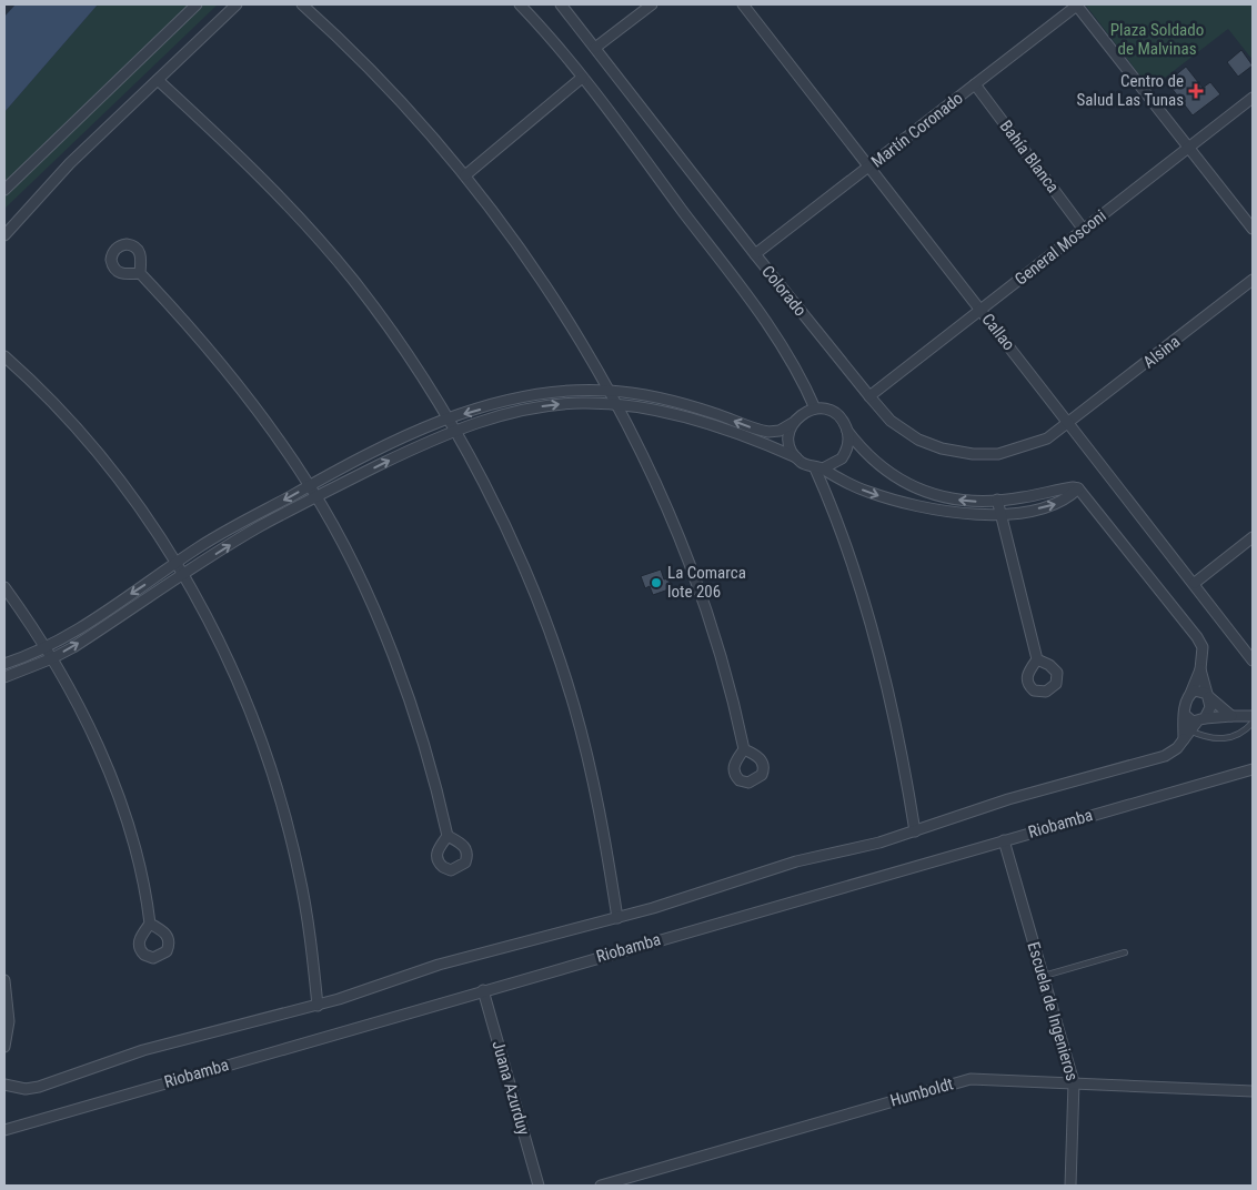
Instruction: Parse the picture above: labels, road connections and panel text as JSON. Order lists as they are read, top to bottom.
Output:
{
  "streets": {
    "street": [
      "Martín Coronado",
      "Bahía Blanca",
      "General Mosconi",
      "Colorado",
      "Callao",
      "Alsina",
      "Riobamba",
      "Escuela de Ingenieros",
      "Juana Azurduy",
      "Humboldt"
    ]
  },
  "crossings": [
    ["Martín Coronado", "Bahía Blanca"],
    ["Martín Coronado", "Colorado"],
    ["Martín Coronado", "Callao"],
    ["Bahía Blanca", "General Mosconi"],
    ["General Mosconi", "Colorado"],
    ["General Mosconi", "Callao"],
    ["Colorado", "Callao"],
    ["Colorado", "Alsina"],
    ["Callao", "Alsina"],
    ["Riobamba", "Escuela de Ingenieros"],
    ["Riobamba", "Juana Azurduy"],
    ["Escuela de Ingenieros", "Humboldt"]
  ],
  "parks": ["Plaza Soldado de Malvinas"],
  "places": {
    "health": ["Centro de Salud Las Tunas"],
    "other": ["La Comarca lote 206"]
  }
}
